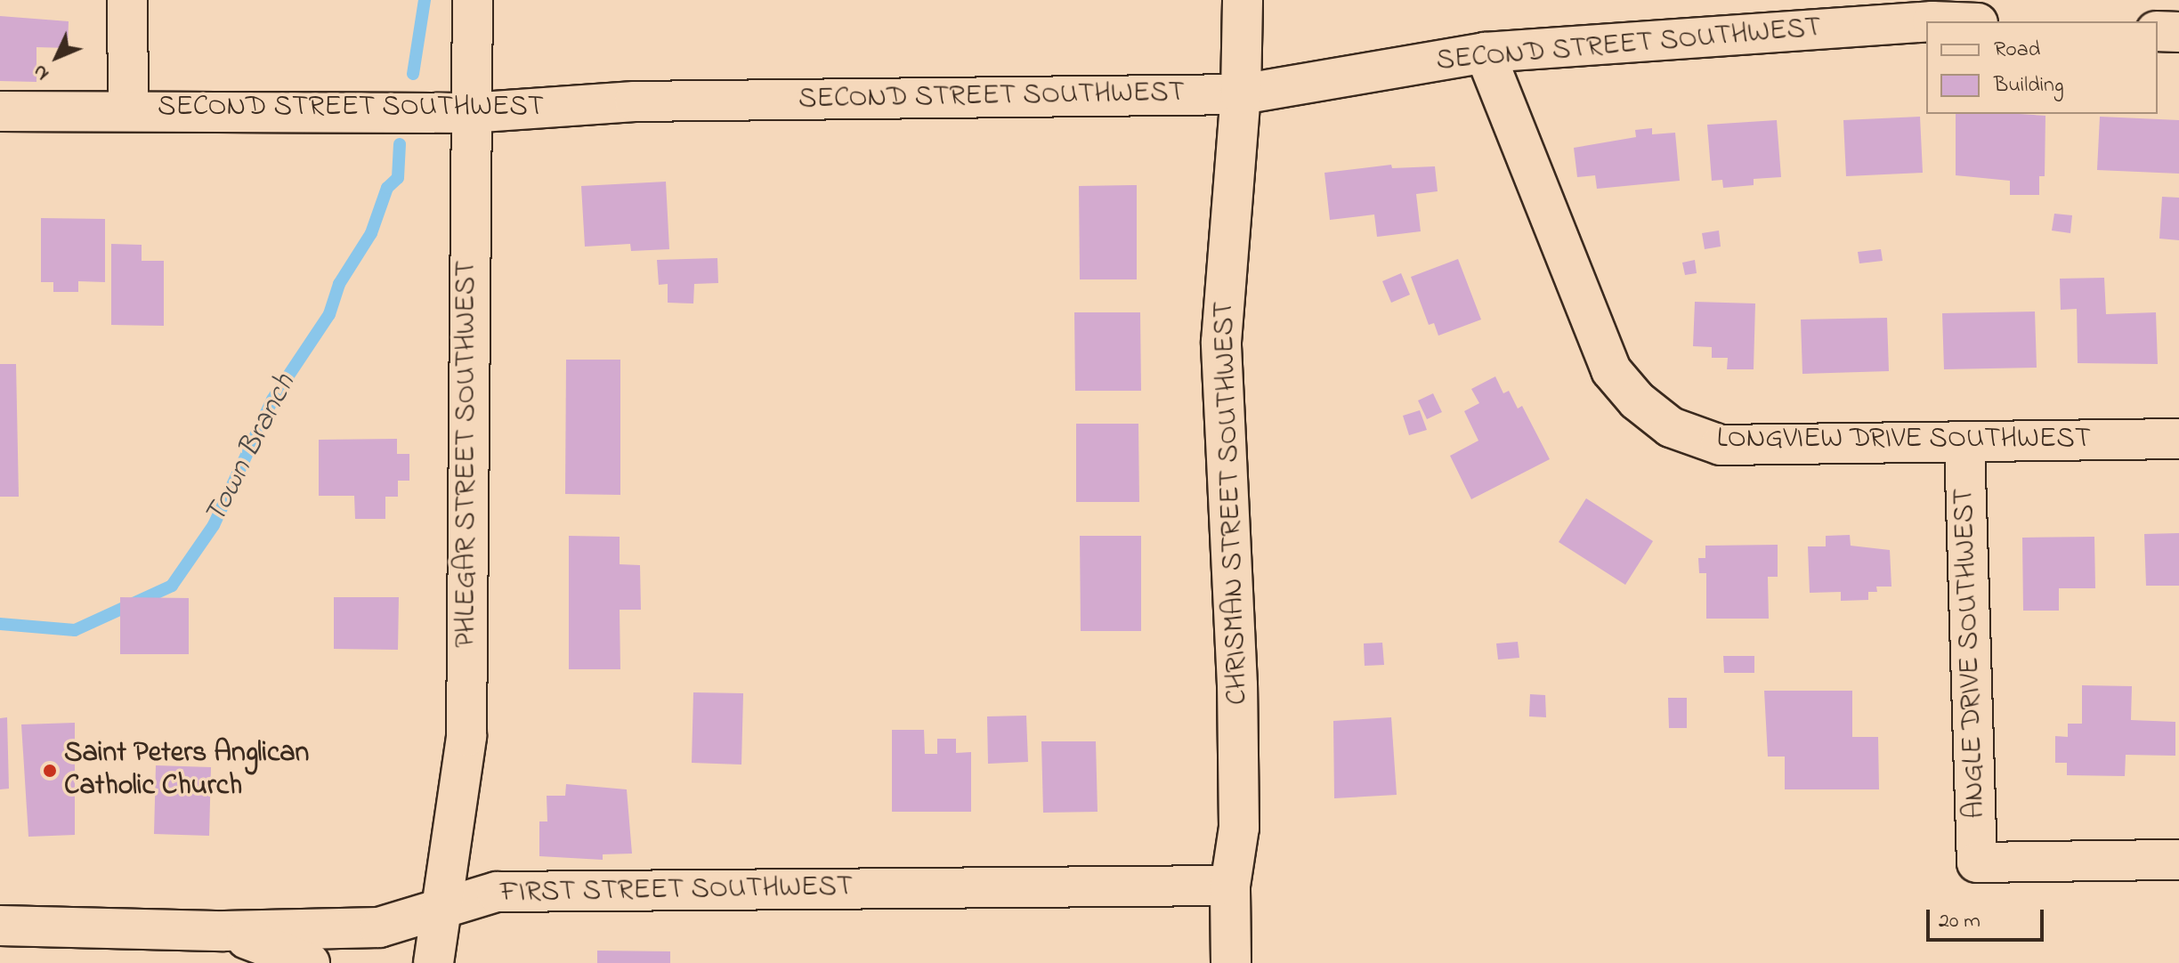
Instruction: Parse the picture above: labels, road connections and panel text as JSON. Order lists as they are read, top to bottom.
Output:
{
  "streets": {
    "street": [
      "SECOND STREET SOUTHWEST",
      "LONGVIEW DRIVE SOUTHWEST",
      "PHLEGAR STREET SOUTHWEST",
      "CHRISMAN STREET SOUTHWEST",
      "ANGLE DRIVE SOUTHWEST",
      "FIRST STREET SOUTHWEST"
    ]
  },
  "crossings": [
    ["SECOND STREET SOUTHWEST", "LONGVIEW DRIVE SOUTHWEST"],
    ["SECOND STREET SOUTHWEST", "PHLEGAR STREET SOUTHWEST"],
    ["SECOND STREET SOUTHWEST", "CHRISMAN STREET SOUTHWEST"],
    ["LONGVIEW DRIVE SOUTHWEST", "ANGLE DRIVE SOUTHWEST"],
    ["PHLEGAR STREET SOUTHWEST", "FIRST STREET SOUTHWEST"],
    ["CHRISMAN STREET SOUTHWEST", "FIRST STREET SOUTHWEST"]
  ],
  "water": ["Town Branch"],
  "places": ["Saint Peters Anglican Catholic Church"],
  "legend": ["Road", "Building"],
  "scale_bar": "20 m",
  "north": "bottom left"
}
